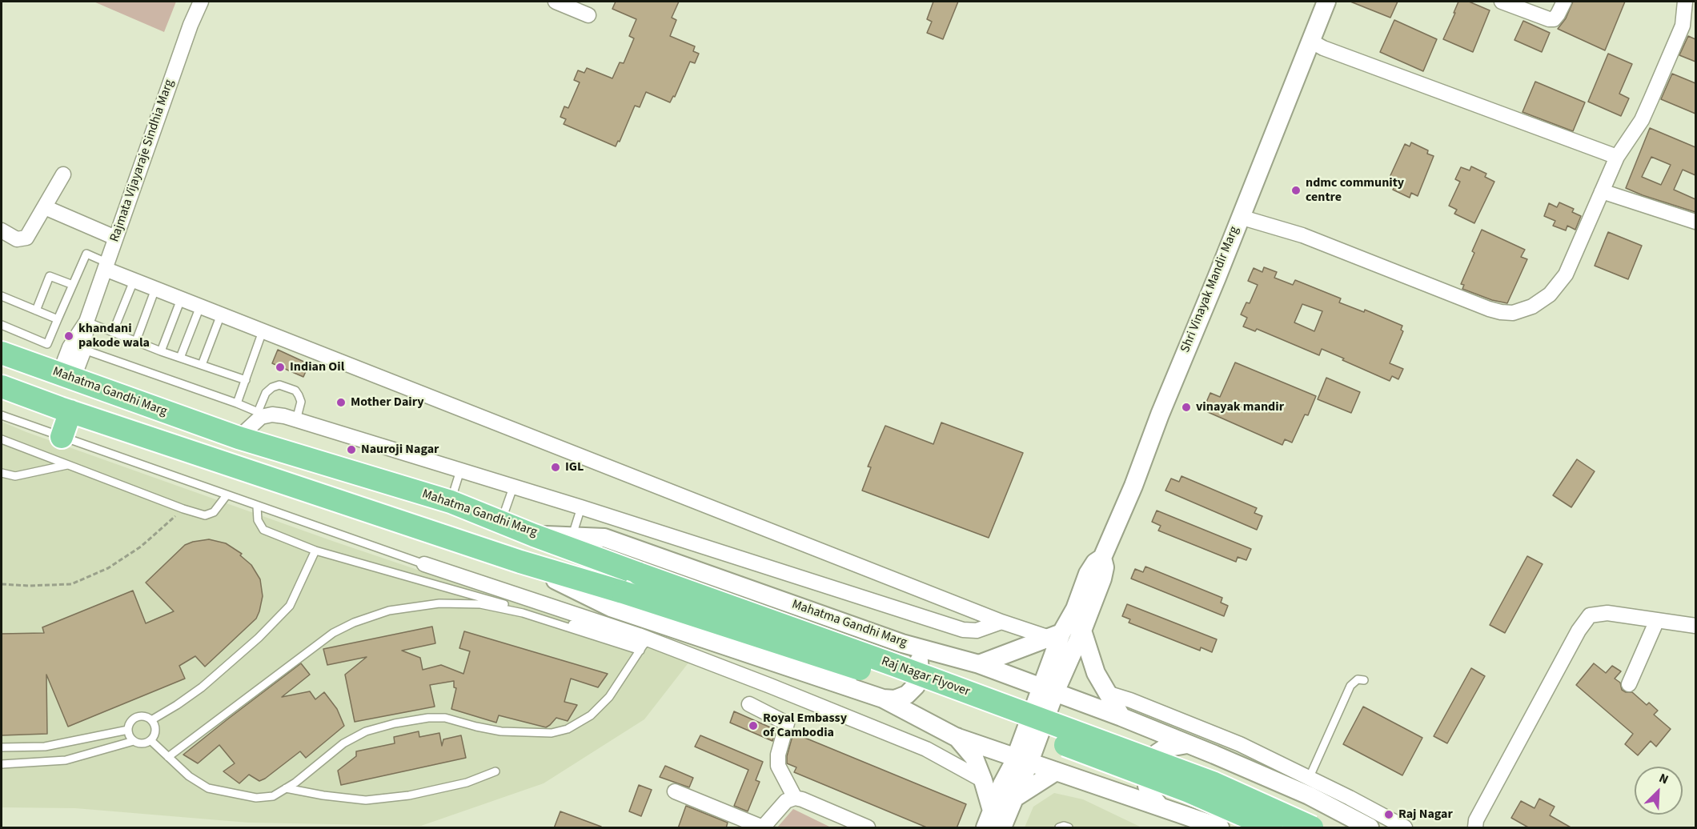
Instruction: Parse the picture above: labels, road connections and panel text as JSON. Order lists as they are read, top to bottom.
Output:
{
  "streets": {
    "main road": ["Mahatma Gandhi Marg", "Raj Nagar Flyover"],
    "street": ["Rajmata Vijayaraje Sindhia Marg", "Shri Vinayak Mandir Marg"]
  },
  "crossings": [
    ["Rajmata Vijayaraje Sindhia Marg", "Mahatma Gandhi Marg"],
    ["Mahatma Gandhi Marg", "Raj Nagar Flyover"]
  ],
  "places": [
    "ndmc community centre",
    "khandani pakode wala",
    "Indian Oil",
    "Mother Dairy",
    "vinayak mandir",
    "Nauroji Nagar",
    "IGL",
    "Royal Embassy of Cambodia",
    "Raj Nagar"
  ],
  "north": "top right"
}
